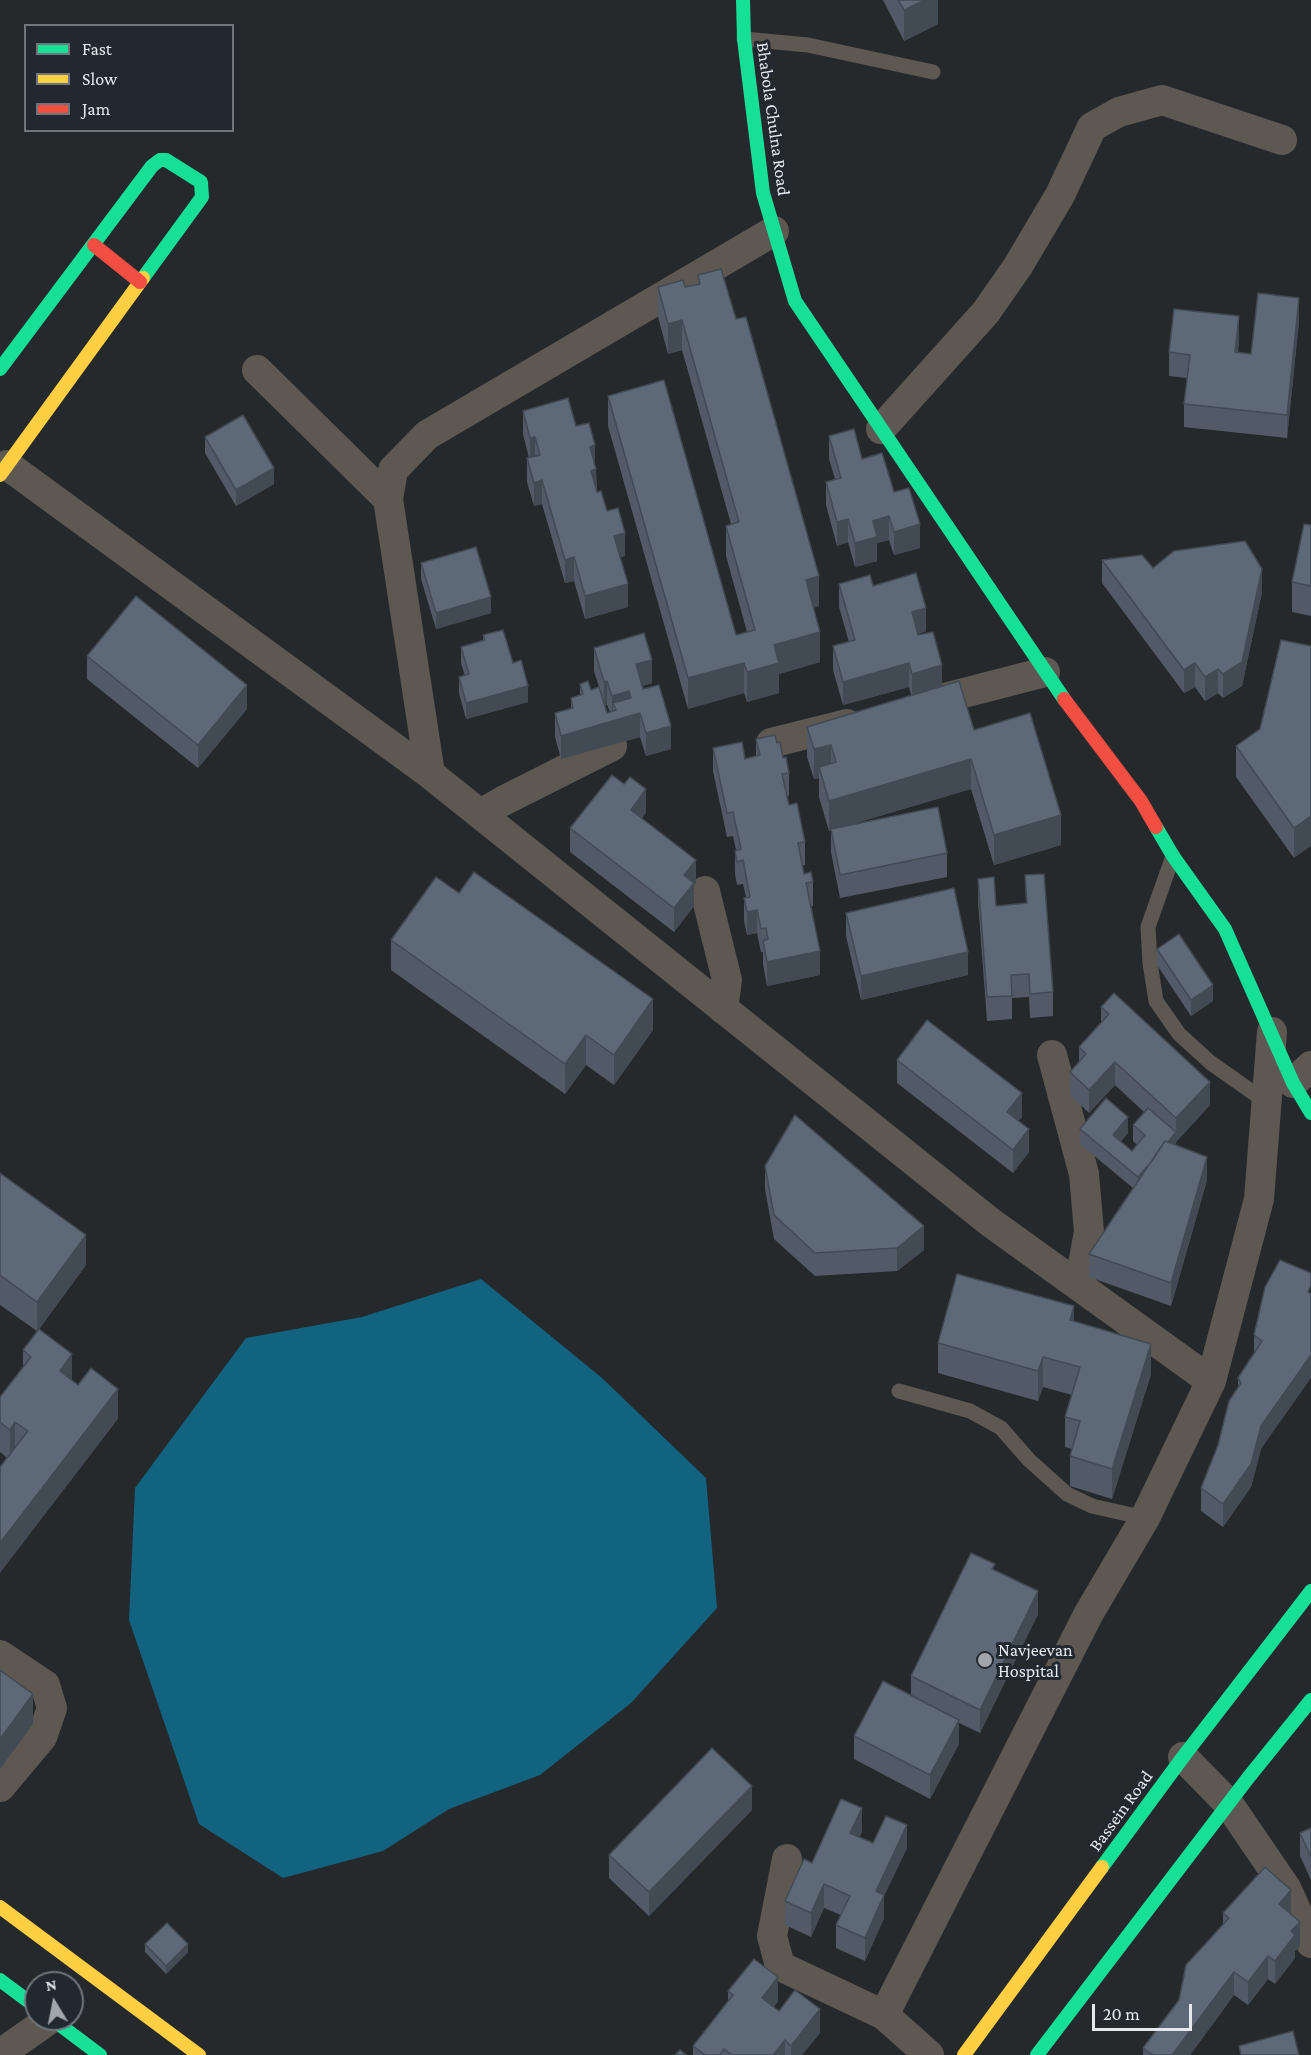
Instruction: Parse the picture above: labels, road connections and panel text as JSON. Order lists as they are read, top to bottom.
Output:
{
  "streets": {
    "street": ["Bhabola Chulna Road", "Bassein Road"]
  },
  "places": ["Navjeevan Hospital"],
  "legend": ["Fast", "Slow", "Jam"],
  "scale_bar": "20 m",
  "north": "top"
}
